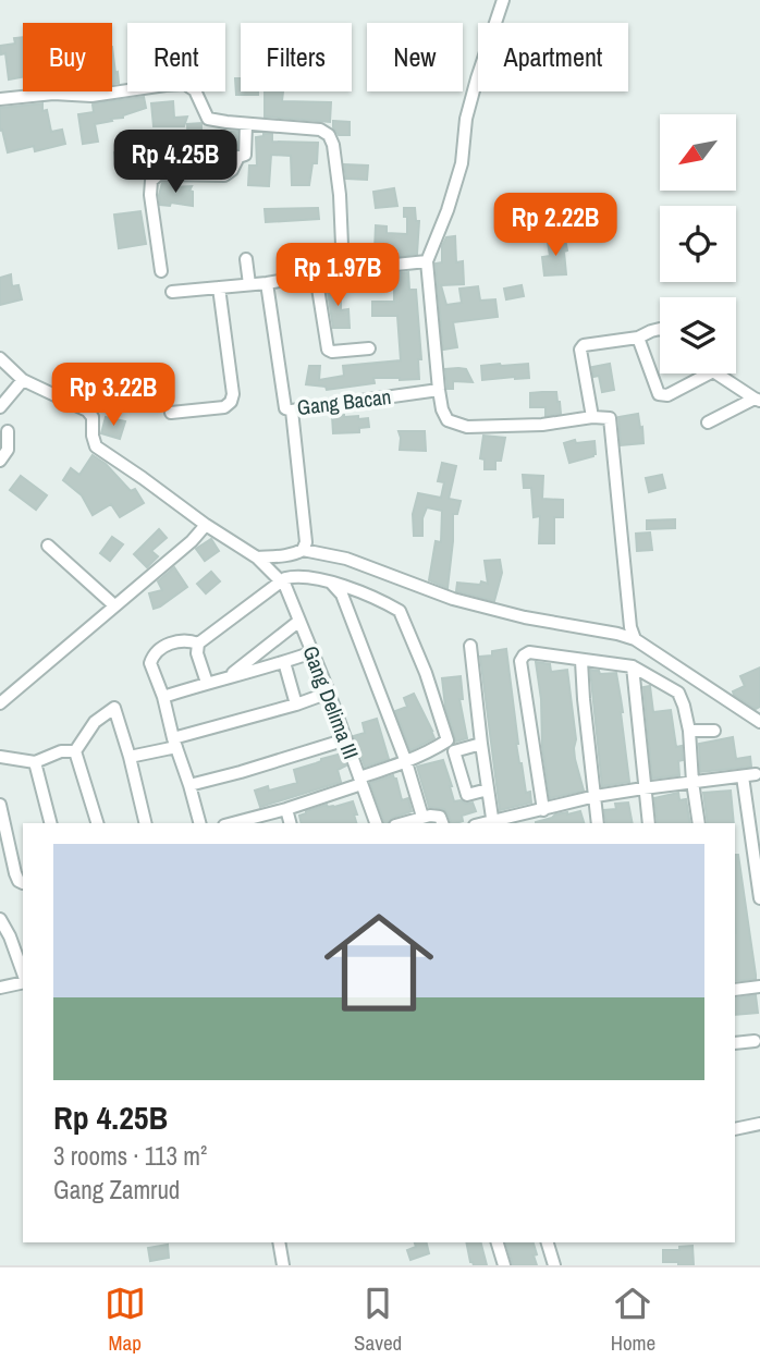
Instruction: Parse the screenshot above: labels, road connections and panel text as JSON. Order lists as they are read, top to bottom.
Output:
{
  "streets": {
    "street": ["Gang Bacan", "Gang Delima III"]
  },
  "north": "bottom left",
  "page": {
    "chip": [
      "Buy",
      "Rent",
      "Filters",
      "New",
      "Apartment"
    ],
    "price": [
      "Rp 4.25B",
      "Rp 2.22B",
      "Rp 1.97B",
      "Rp 3.22B"
    ],
    "list": [
      {
        "name": "Rp 4.25B",
        "note": "3 rooms · 113 m² · Gang Zamrud"
      }
    ],
    "tabs": ["Map", "Saved", "Home"]
  }
}
